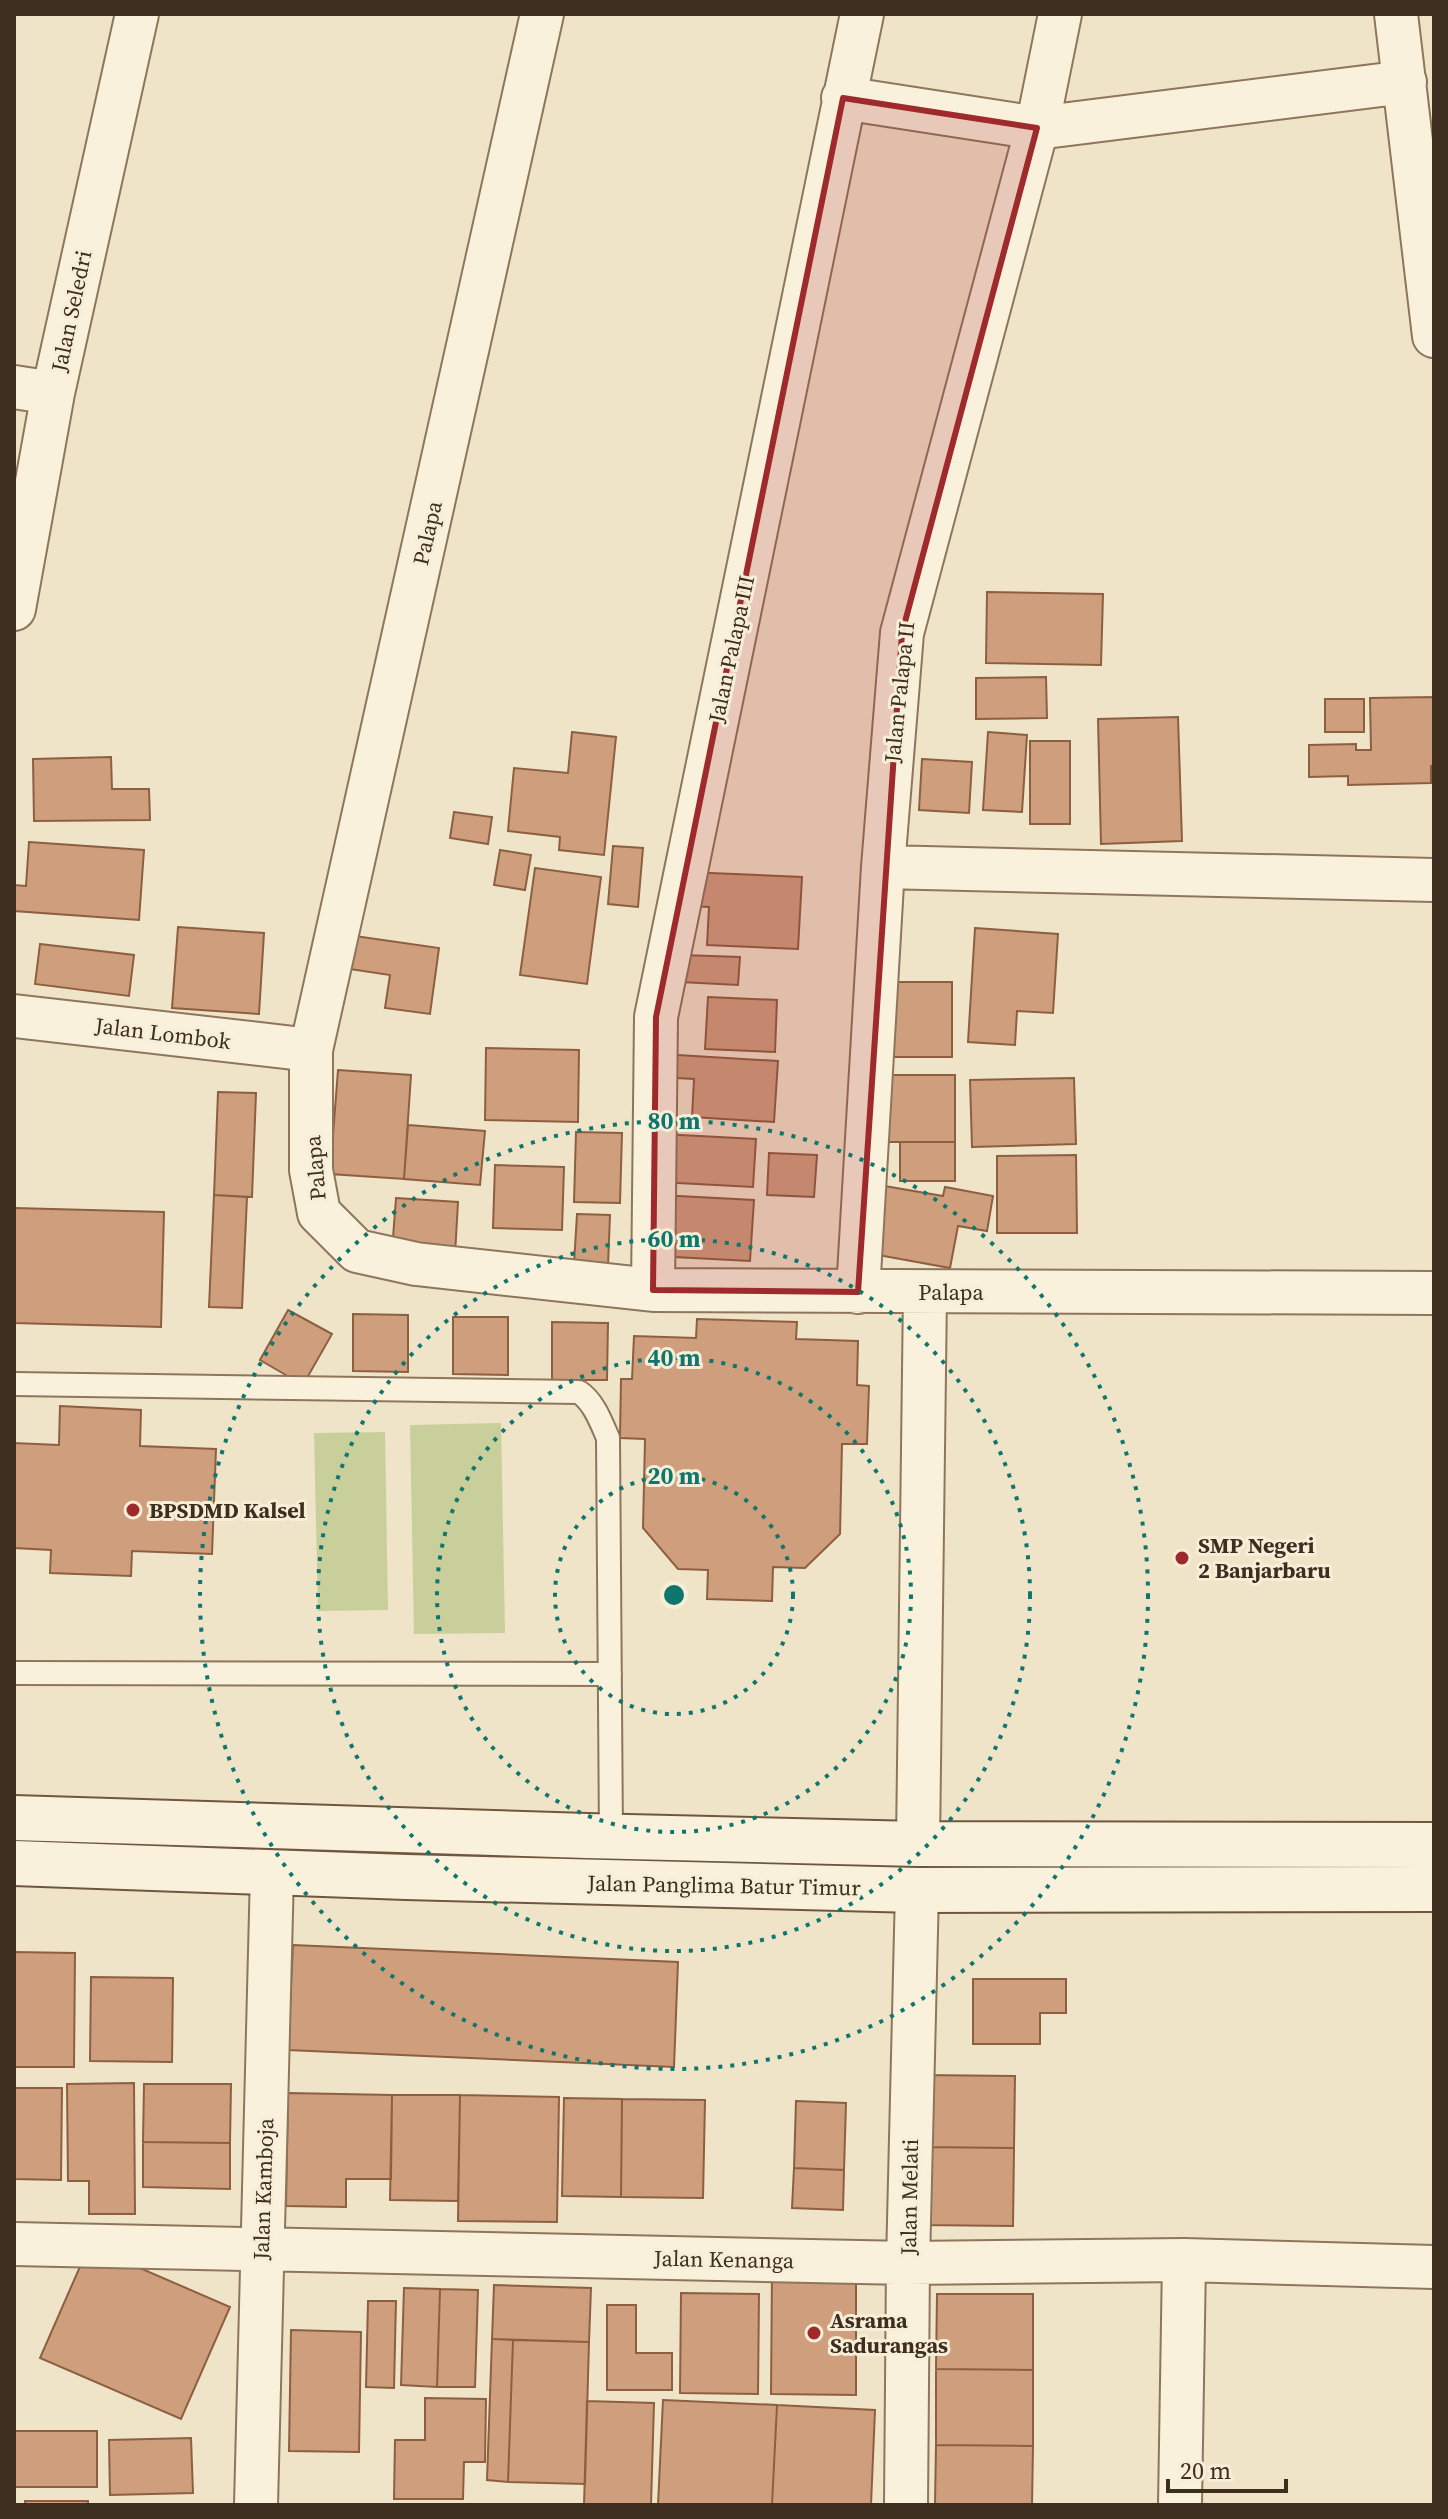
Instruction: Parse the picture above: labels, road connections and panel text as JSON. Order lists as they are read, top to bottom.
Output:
{
  "streets": {
    "main road": ["Jalan Panglima Batur Timur"],
    "street": [
      "Jalan Seledri",
      "Palapa",
      "Jalan Palapa III",
      "Jalan Palapa II",
      "Jalan Lombok",
      "Jalan Kamboja",
      "Jalan Melati",
      "Jalan Kenanga"
    ]
  },
  "crossings": [
    ["Palapa", "Jalan Palapa III"],
    ["Palapa", "Jalan Palapa II"],
    ["Palapa", "Jalan Lombok"],
    ["Jalan Panglima Batur Timur", "Jalan Kamboja"],
    ["Jalan Panglima Batur Timur", "Jalan Melati"],
    ["Jalan Kamboja", "Jalan Kenanga"],
    ["Jalan Melati", "Jalan Kenanga"]
  ],
  "places": ["BPSDMD Kalsel", "SMP Negeri 2 Banjarbaru", "Asrama Sadurangas"],
  "scale_bar": "20 m",
  "rings": [
    "80 m",
    "60 m",
    "40 m",
    "20 m"
  ]
}
